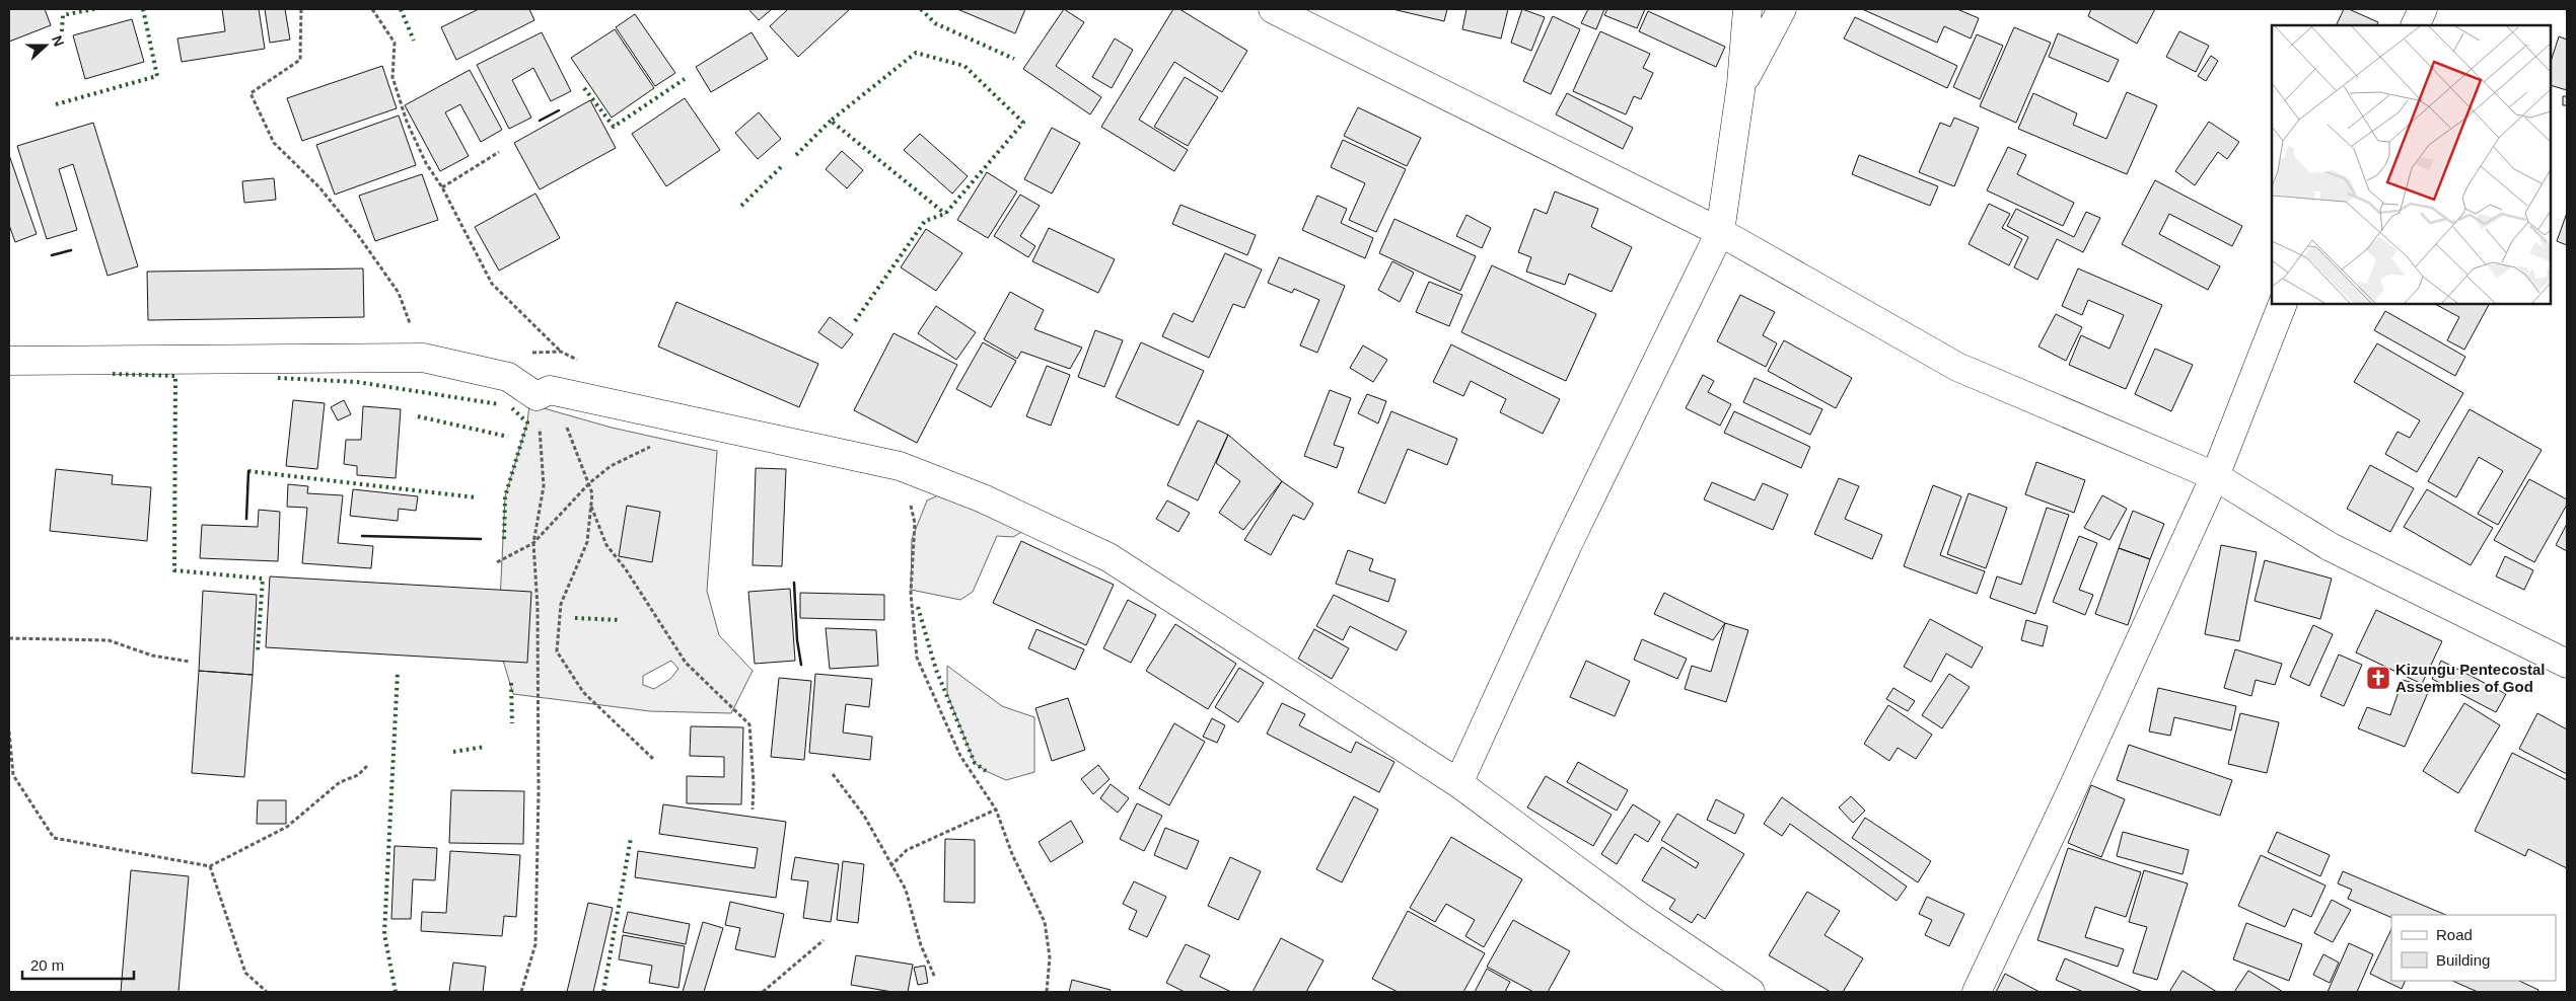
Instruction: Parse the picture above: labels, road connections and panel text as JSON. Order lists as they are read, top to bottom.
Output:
{
  "places": {
    "church": ["Kizungu Pentecostal Assemblies of God"]
  },
  "legend": ["Road", "Building"],
  "scale_bar": "20 m",
  "north": "right"
}
